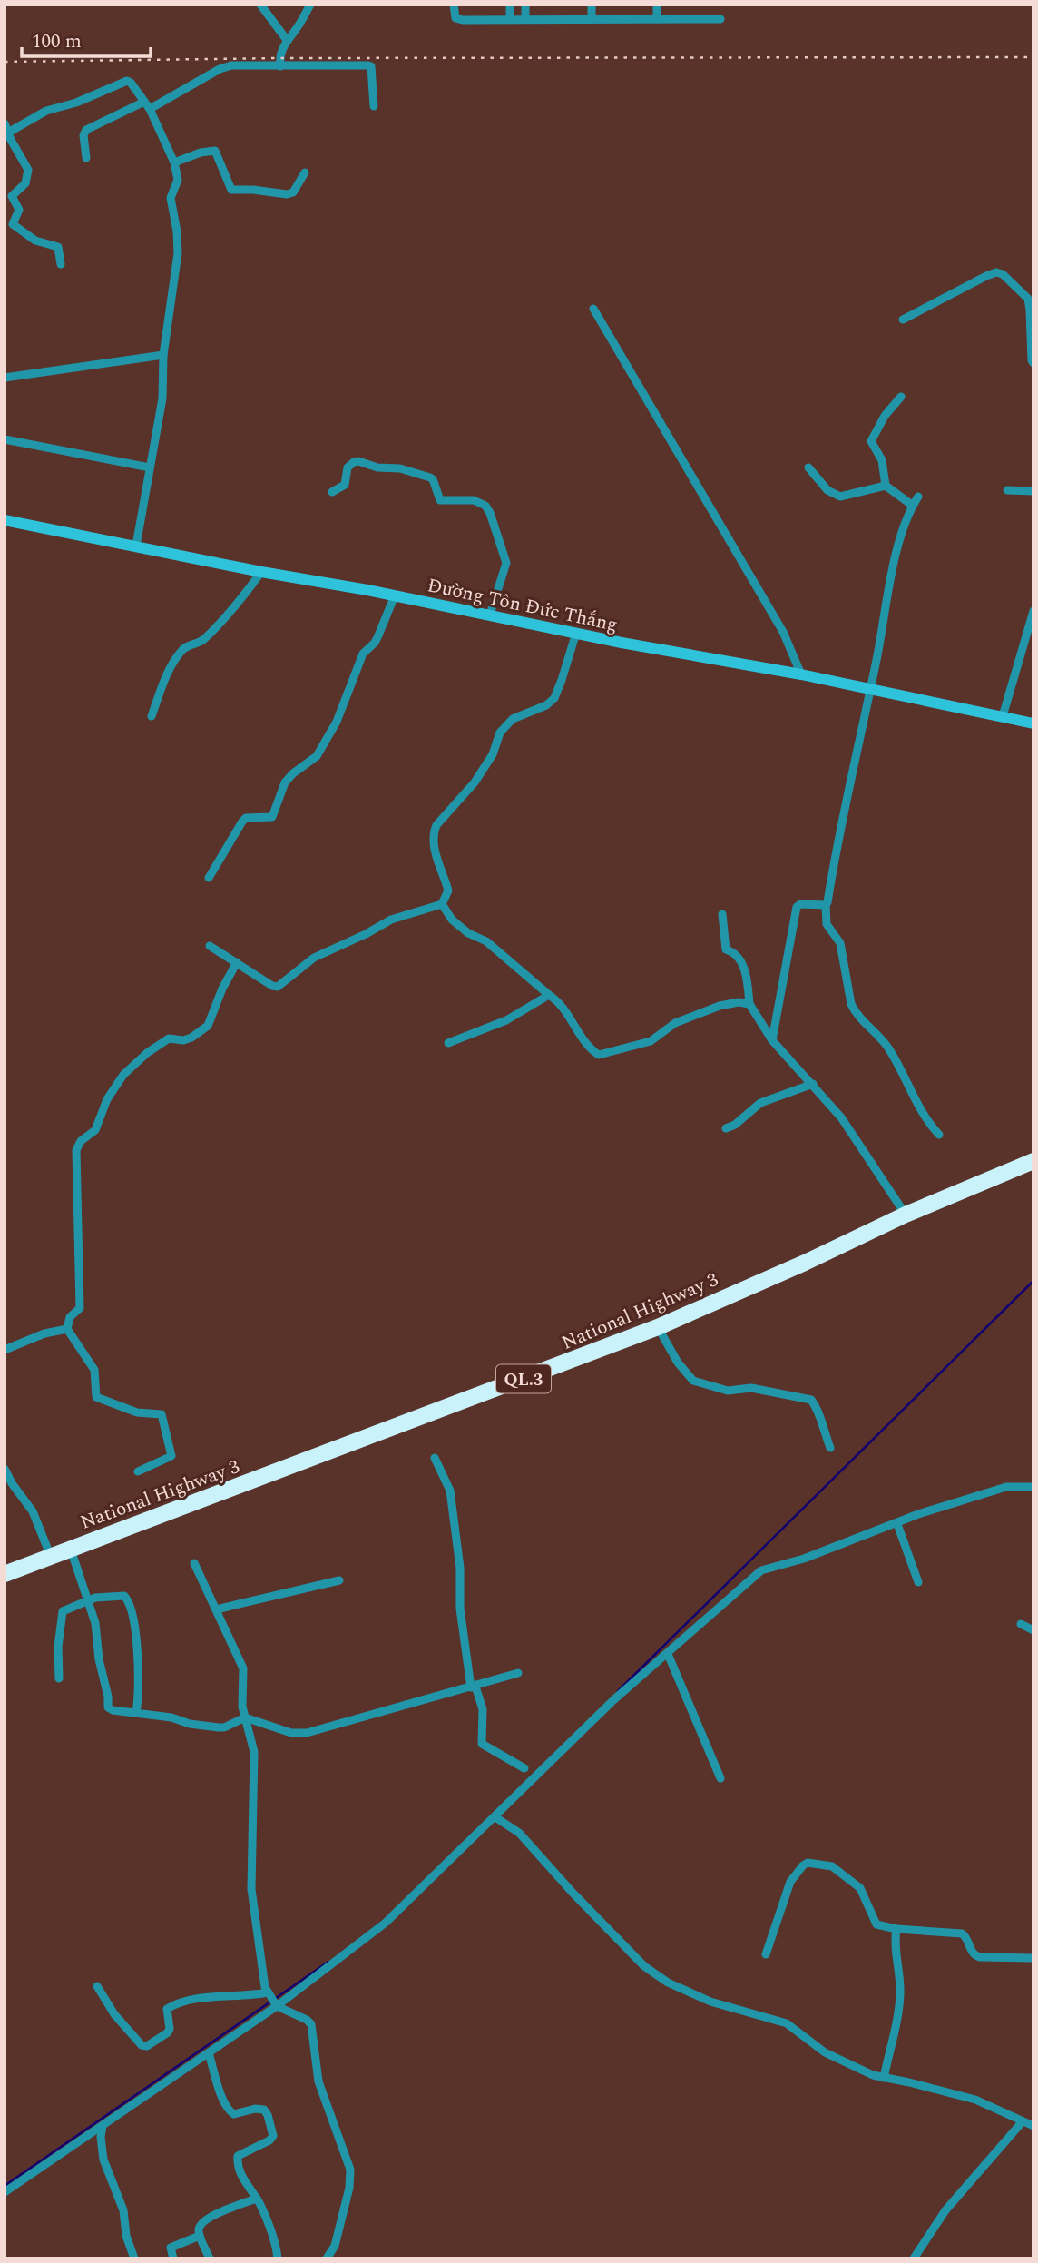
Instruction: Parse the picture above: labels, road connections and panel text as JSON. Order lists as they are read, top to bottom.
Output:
{
  "streets": {
    "highway": ["National Highway 3", "QL.3"],
    "main road": ["Đường Tôn Đức Thắng"]
  },
  "scale_bar": "100 m"
}
